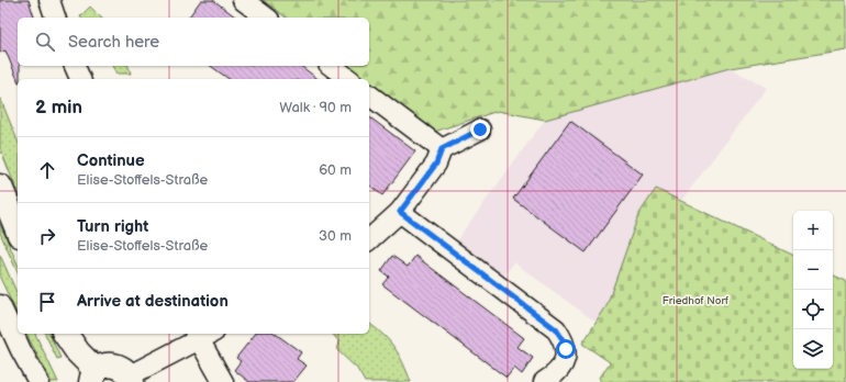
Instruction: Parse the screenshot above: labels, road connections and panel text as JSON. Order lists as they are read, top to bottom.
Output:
{
  "parks": ["Friedhof Norf"],
  "page": {
    "search": "Search here",
    "heading": ["2 min", "Walk · 90 m"],
    "list": [
      ["Continue", "Elise-Stoffels-Straße", "60 m"],
      ["Turn right", "Elise-Stoffels-Straße", "30 m"],
      "Arrive at destination"
    ],
    "map_buttons": ["+", "−"]
  }
}
